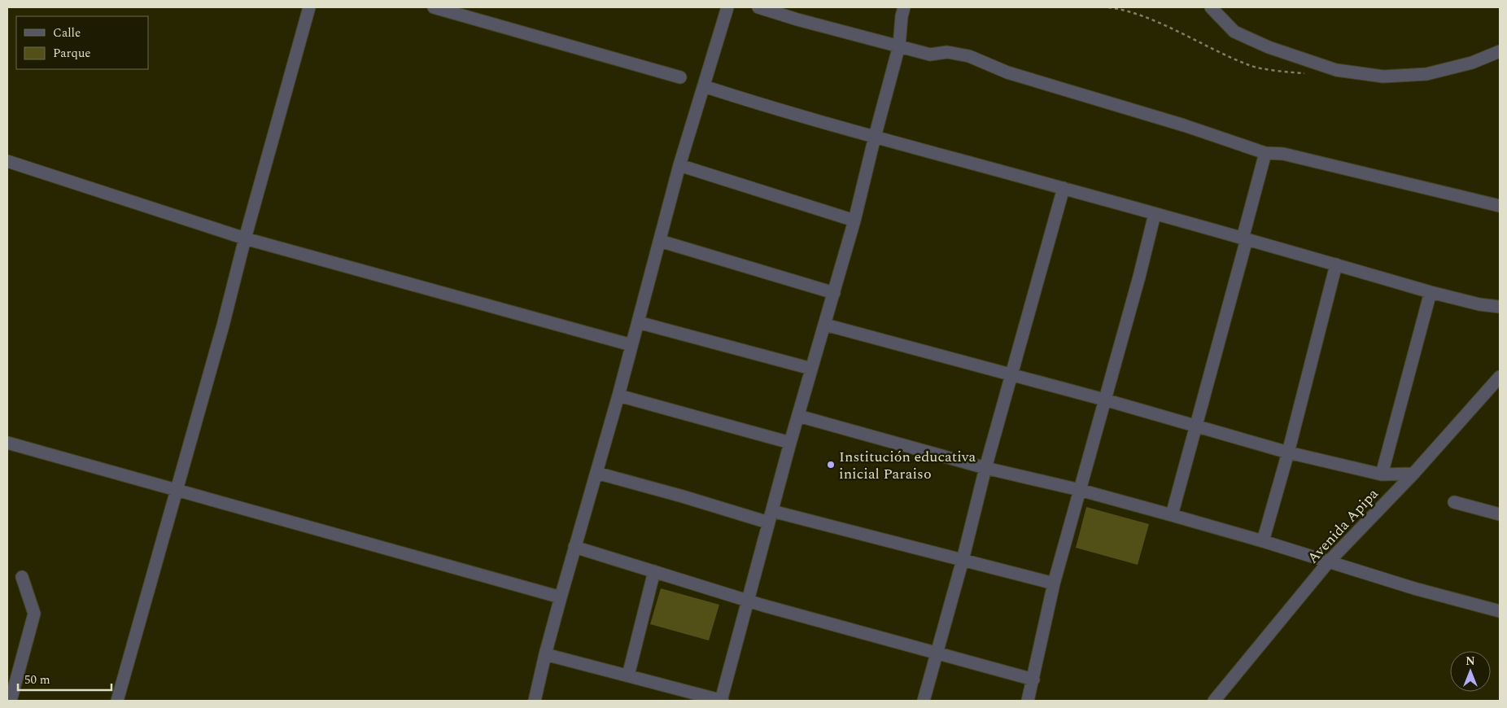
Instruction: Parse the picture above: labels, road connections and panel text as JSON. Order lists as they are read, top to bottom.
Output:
{
  "streets": {
    "street": ["Avenida Apipa"]
  },
  "places": ["Institución educativa inicial Paraiso"],
  "legend": ["Calle", "Parque"],
  "scale_bar": "50 m",
  "north": "top"
}
